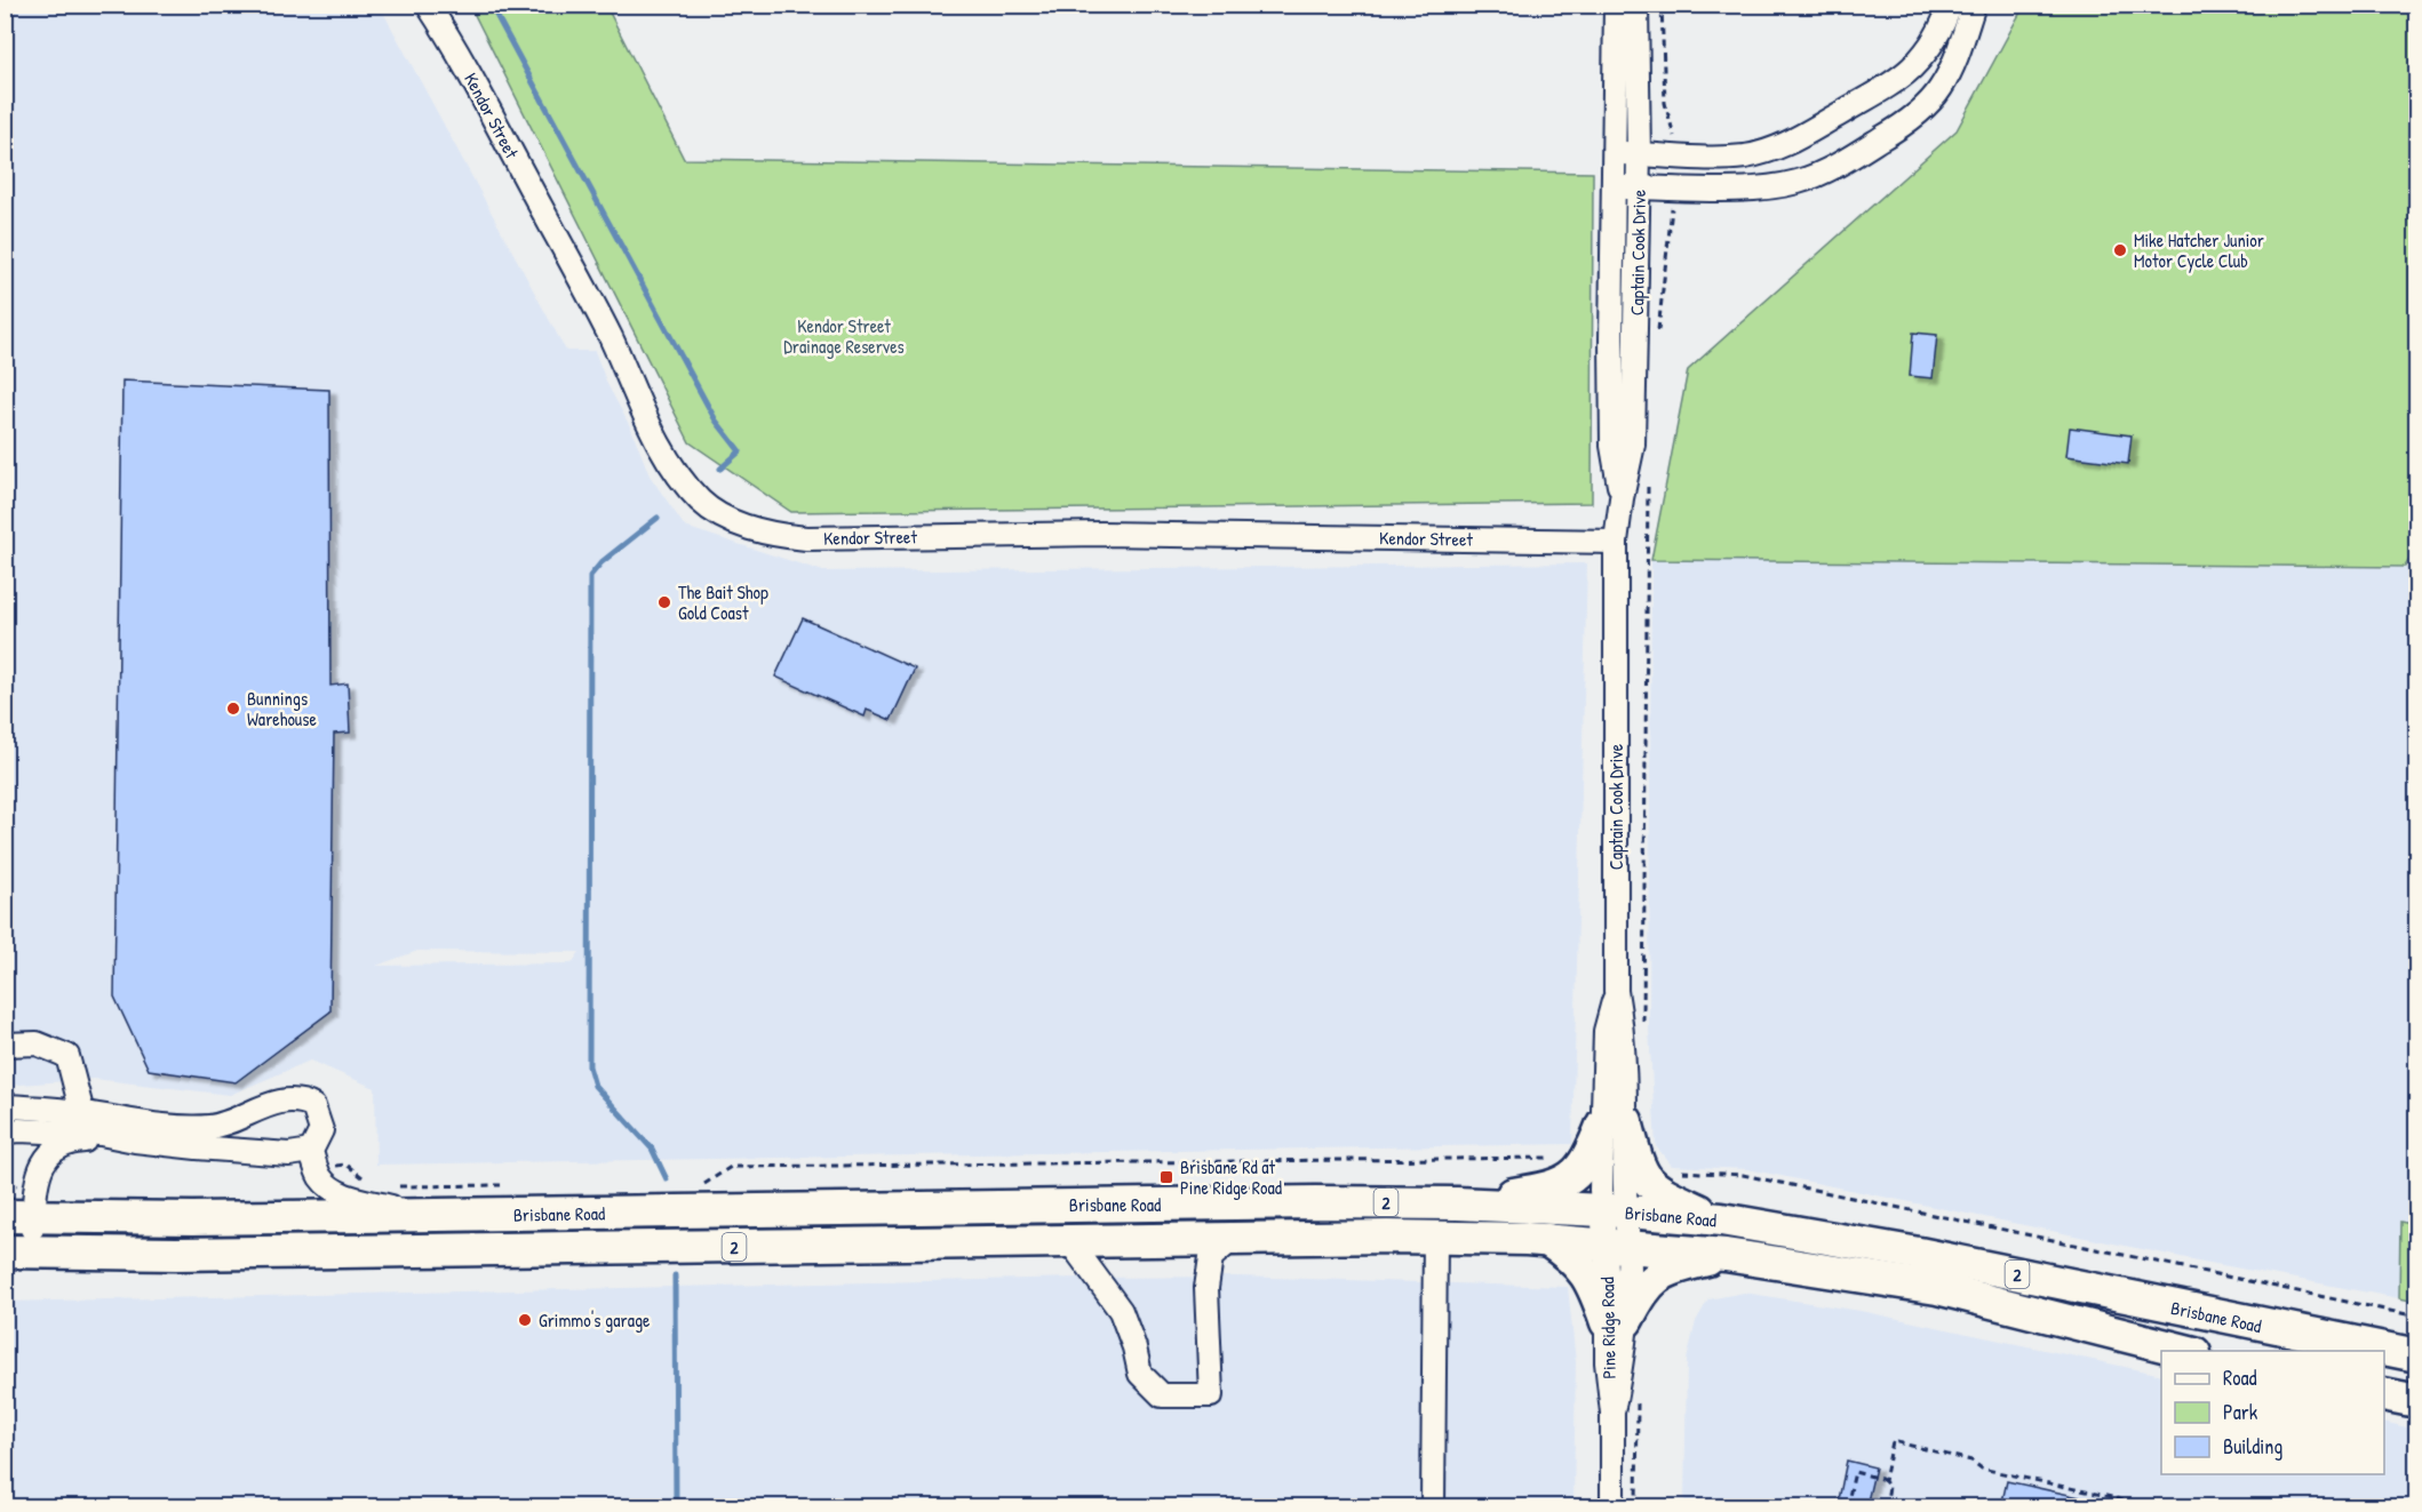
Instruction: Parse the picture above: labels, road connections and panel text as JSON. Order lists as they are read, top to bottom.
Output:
{
  "streets": {
    "highway": ["2", "Brisbane Road"],
    "street": ["Kendor Street", "Captain Cook Drive", "Pine Ridge Road"]
  },
  "crossings": [
    ["Kendor Street", "Captain Cook Drive"],
    ["Captain Cook Drive", "Brisbane Road"],
    ["Captain Cook Drive", "Pine Ridge Road"],
    ["Brisbane Road", "Pine Ridge Road"]
  ],
  "parks": ["Kendor Street Drainage Reserves"],
  "places": {
    "other": [
      "Mike Hatcher Junior Motor Cycle Club",
      "The Bait Shop Gold Coast",
      "Bunnings Warehouse",
      "Grimmo's garage"
    ],
    "transit": ["Brisbane Rd at Pine Ridge Road"]
  },
  "legend": ["Road", "Park", "Building"]
}
